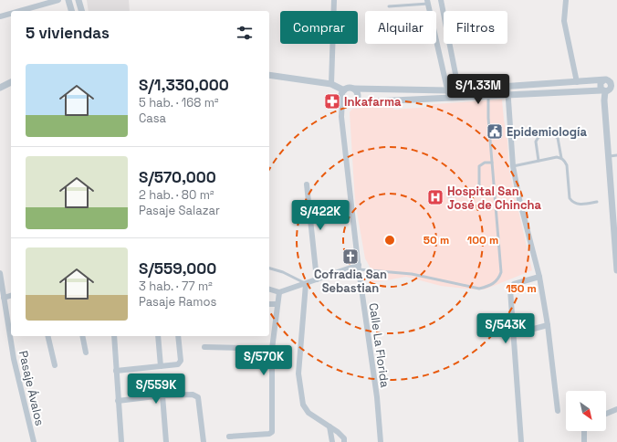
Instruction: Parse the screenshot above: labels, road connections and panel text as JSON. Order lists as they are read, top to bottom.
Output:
{
  "streets": {
    "street": ["Calle La Florida", "Pasaje Ávalos"]
  },
  "places": {
    "pharmacy": ["Inkafarma"],
    "public building": ["Epidemiología"],
    "hospital": ["Hospital San José de Chincha"],
    "church": ["Cofradia San Sebastian"]
  },
  "north": "bottom right",
  "page": {
    "chip": ["Comprar", "Alquilar", "Filtros"],
    "heading": "5 viviendas",
    "list": [
      {
        "name": "S/1,330,000",
        "note": "5 hab. · 168 m² · Casa"
      },
      {
        "name": "S/570,000",
        "note": "2 hab. · 80 m² · Pasaje Salazar"
      },
      {
        "name": "S/559,000",
        "note": "3 hab. · 77 m² · Pasaje Ramos"
      }
    ],
    "price": [
      "S/1.33M",
      "S/422K",
      "S/543K",
      "S/570K",
      "S/559K"
    ]
  },
  "rings": ["50 m", "100 m", "150 m"]
}
